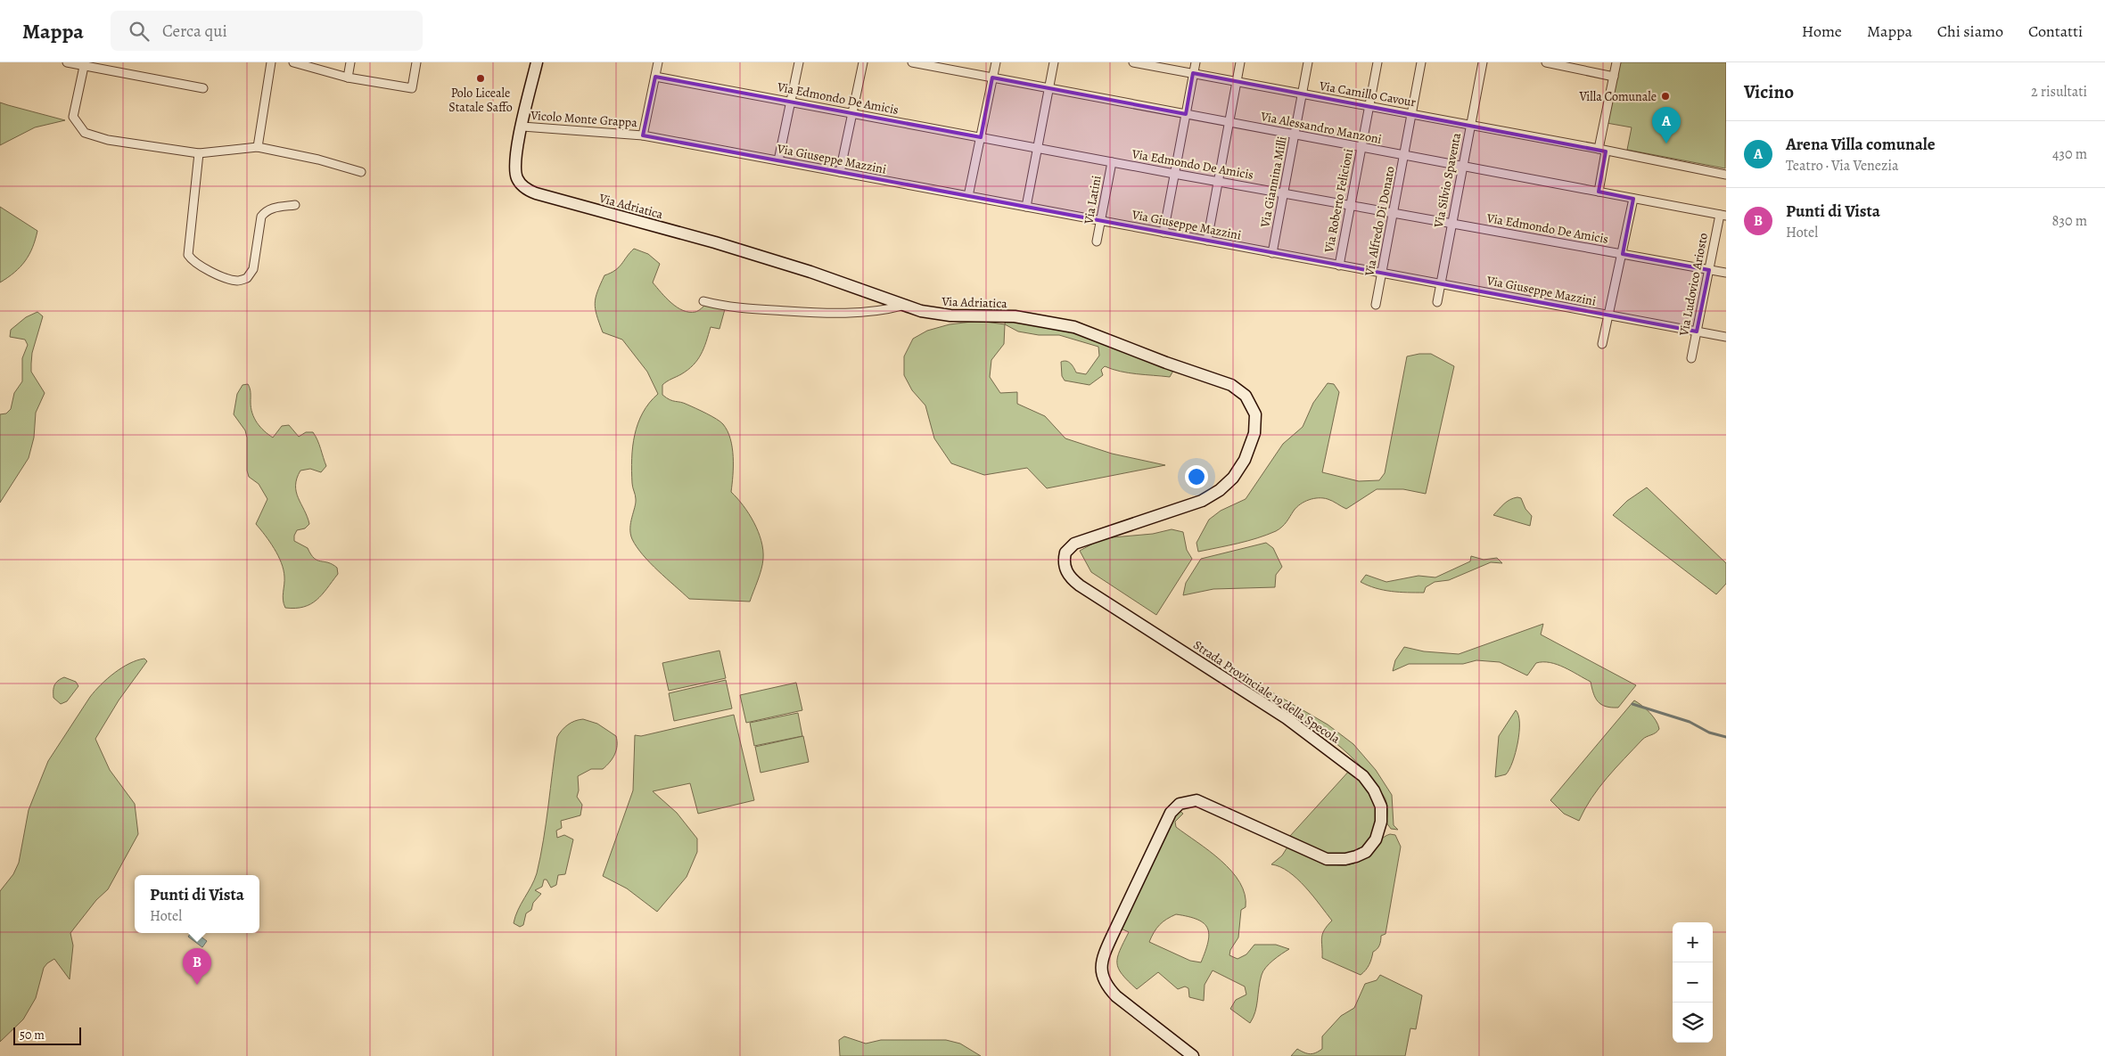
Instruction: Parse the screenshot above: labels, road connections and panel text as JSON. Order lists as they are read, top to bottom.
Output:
{
  "streets": {
    "main road": ["Via Adriatica", "Strada Provinciale 19 della Specola"],
    "street": [
      "Via Camillo Cavour",
      "Via Edmondo De Amicis",
      "Vicolo Monte Grappa",
      "Via Alessandro Manzoni",
      "Via Giuseppe Mazzini",
      "Via Silvio Spaventa",
      "Via Giannina Milli",
      "Via Latini",
      "Via Roberto Felicioni",
      "Via Alfredo Di Donato",
      "Via Ludovico Ariosto"
    ]
  },
  "crossings": [
    ["Via Camillo Cavour", "Via Silvio Spaventa"],
    ["Via Camillo Cavour", "Via Giannina Milli"],
    ["Via Camillo Cavour", "Via Roberto Felicioni"],
    ["Via Camillo Cavour", "Via Alfredo Di Donato"],
    ["Via Edmondo De Amicis", "Via Silvio Spaventa"],
    ["Via Edmondo De Amicis", "Via Giannina Milli"],
    ["Via Edmondo De Amicis", "Via Latini"],
    ["Via Edmondo De Amicis", "Via Roberto Felicioni"],
    ["Via Edmondo De Amicis", "Via Alfredo Di Donato"],
    ["Via Edmondo De Amicis", "Via Ludovico Ariosto"],
    ["Vicolo Monte Grappa", "Via Giuseppe Mazzini"],
    ["Vicolo Monte Grappa", "Via Adriatica"],
    ["Via Alessandro Manzoni", "Via Silvio Spaventa"],
    ["Via Alessandro Manzoni", "Via Giannina Milli"],
    ["Via Alessandro Manzoni", "Via Roberto Felicioni"],
    ["Via Alessandro Manzoni", "Via Alfredo Di Donato"],
    ["Via Alessandro Manzoni", "Via Ludovico Ariosto"],
    ["Via Giuseppe Mazzini", "Via Silvio Spaventa"],
    ["Via Giuseppe Mazzini", "Via Giannina Milli"],
    ["Via Giuseppe Mazzini", "Via Latini"],
    ["Via Giuseppe Mazzini", "Via Roberto Felicioni"],
    ["Via Giuseppe Mazzini", "Via Alfredo Di Donato"],
    ["Via Giuseppe Mazzini", "Via Ludovico Ariosto"],
    ["Via Adriatica", "Strada Provinciale 19 della Specola"]
  ],
  "places": ["Polo Liceale Statale Saffo", "Villa Comunale"],
  "scale_bar": "50 m",
  "page": {
    "header": "Mappa",
    "search": "Cerca qui",
    "nav": [
      "Home",
      "Mappa",
      "Chi siamo",
      "Contatti"
    ],
    "heading": ["Vicino", "2 risultati"],
    "pins": ["A", "B"],
    "list": [
      {
        "mark": "A",
        "name": "Arena Villa comunale",
        "note": "Teatro · Via Venezia",
        "value": "430 m"
      },
      {
        "mark": "B",
        "name": "Punti di Vista",
        "note": "Hotel",
        "value": "830 m"
      }
    ],
    "popup": ["Punti di Vista", "Hotel"],
    "map_buttons": ["+", "−"],
    "scale": "50 m"
  }
}
